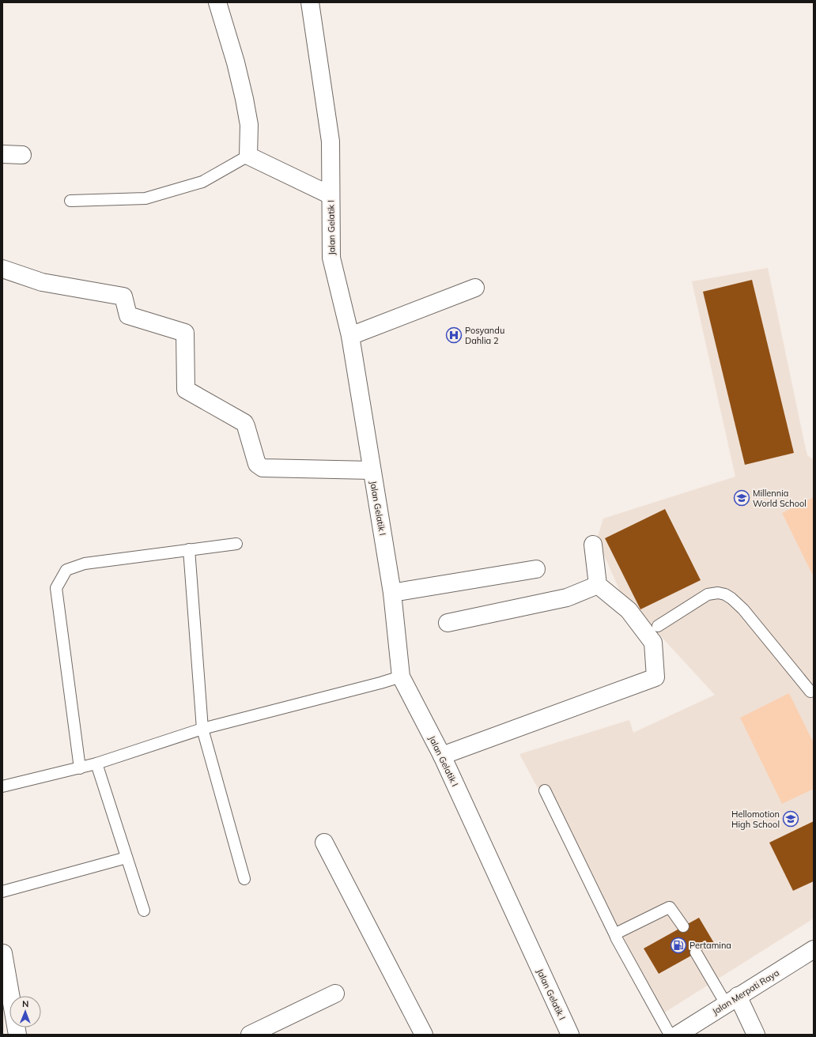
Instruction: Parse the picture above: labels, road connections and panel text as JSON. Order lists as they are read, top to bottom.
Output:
{
  "streets": {
    "street": ["Jalan Gelatik I", "Jalan Merpati Raya"]
  },
  "places": {
    "hospital": ["Posyandu Dahlia 2"],
    "school or university": ["Millennia World School", "Hellomotion High School"],
    "fuel station": ["Pertamina"]
  },
  "north": "top"
}
